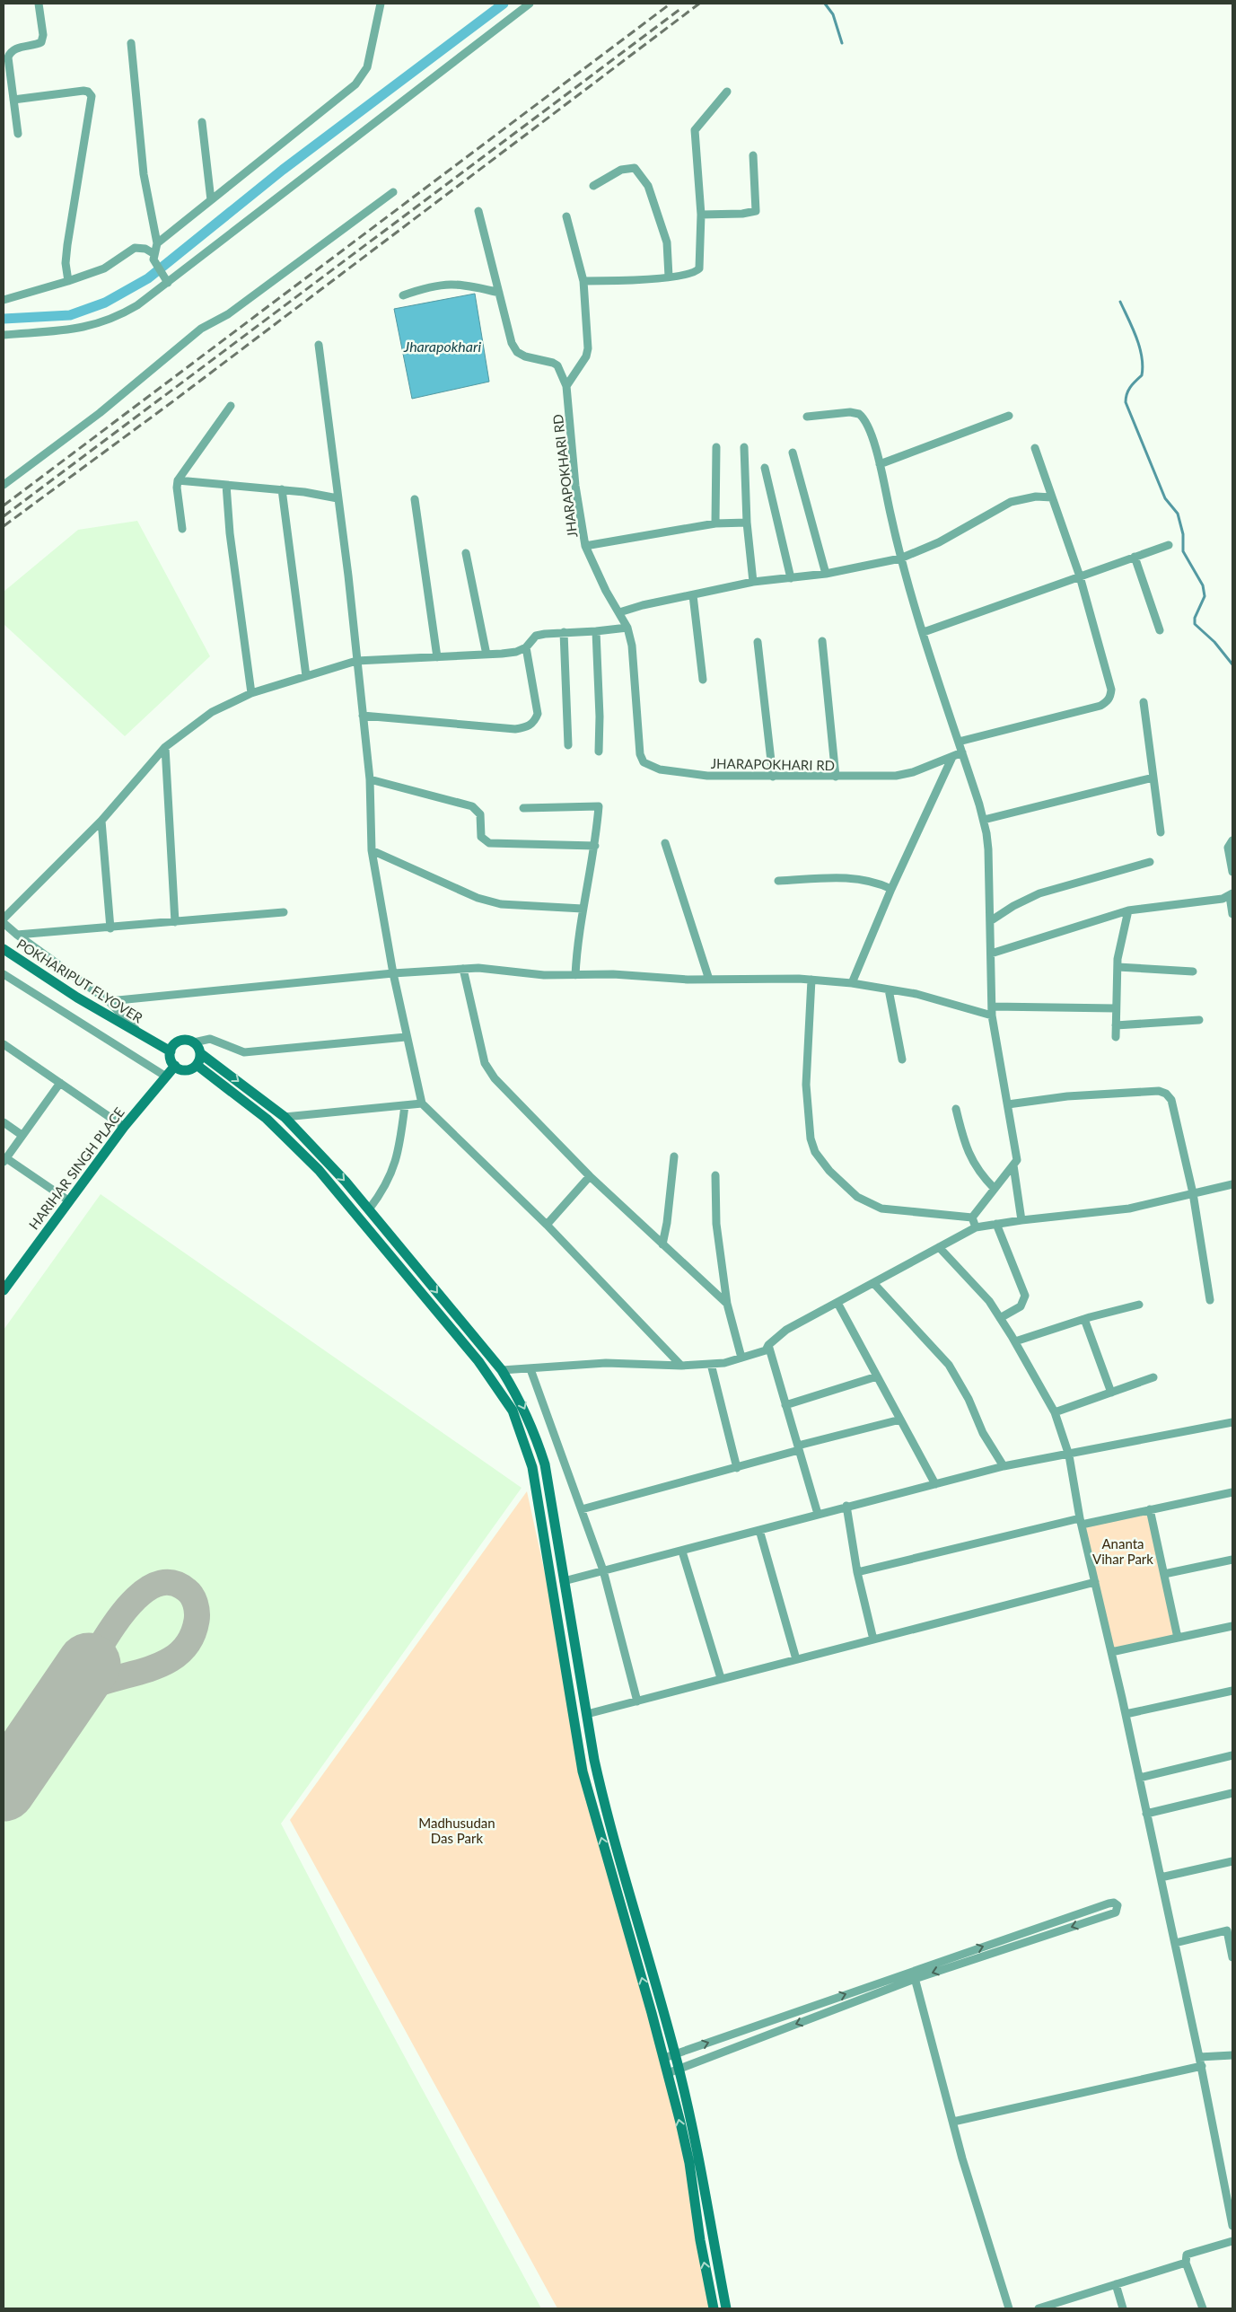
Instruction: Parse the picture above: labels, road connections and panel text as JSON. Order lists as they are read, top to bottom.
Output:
{
  "streets": {
    "main road": ["POKHARIPUT FLYOVER", "HARIHAR SINGH PLACE"],
    "street": ["JHARAPOKHARI RD"]
  },
  "crossings": [
    ["POKHARIPUT FLYOVER", "HARIHAR SINGH PLACE"]
  ],
  "water": ["Jharapokhari"],
  "parks": ["Ananta Vihar Park", "Madhusudan Das Park"]
}
